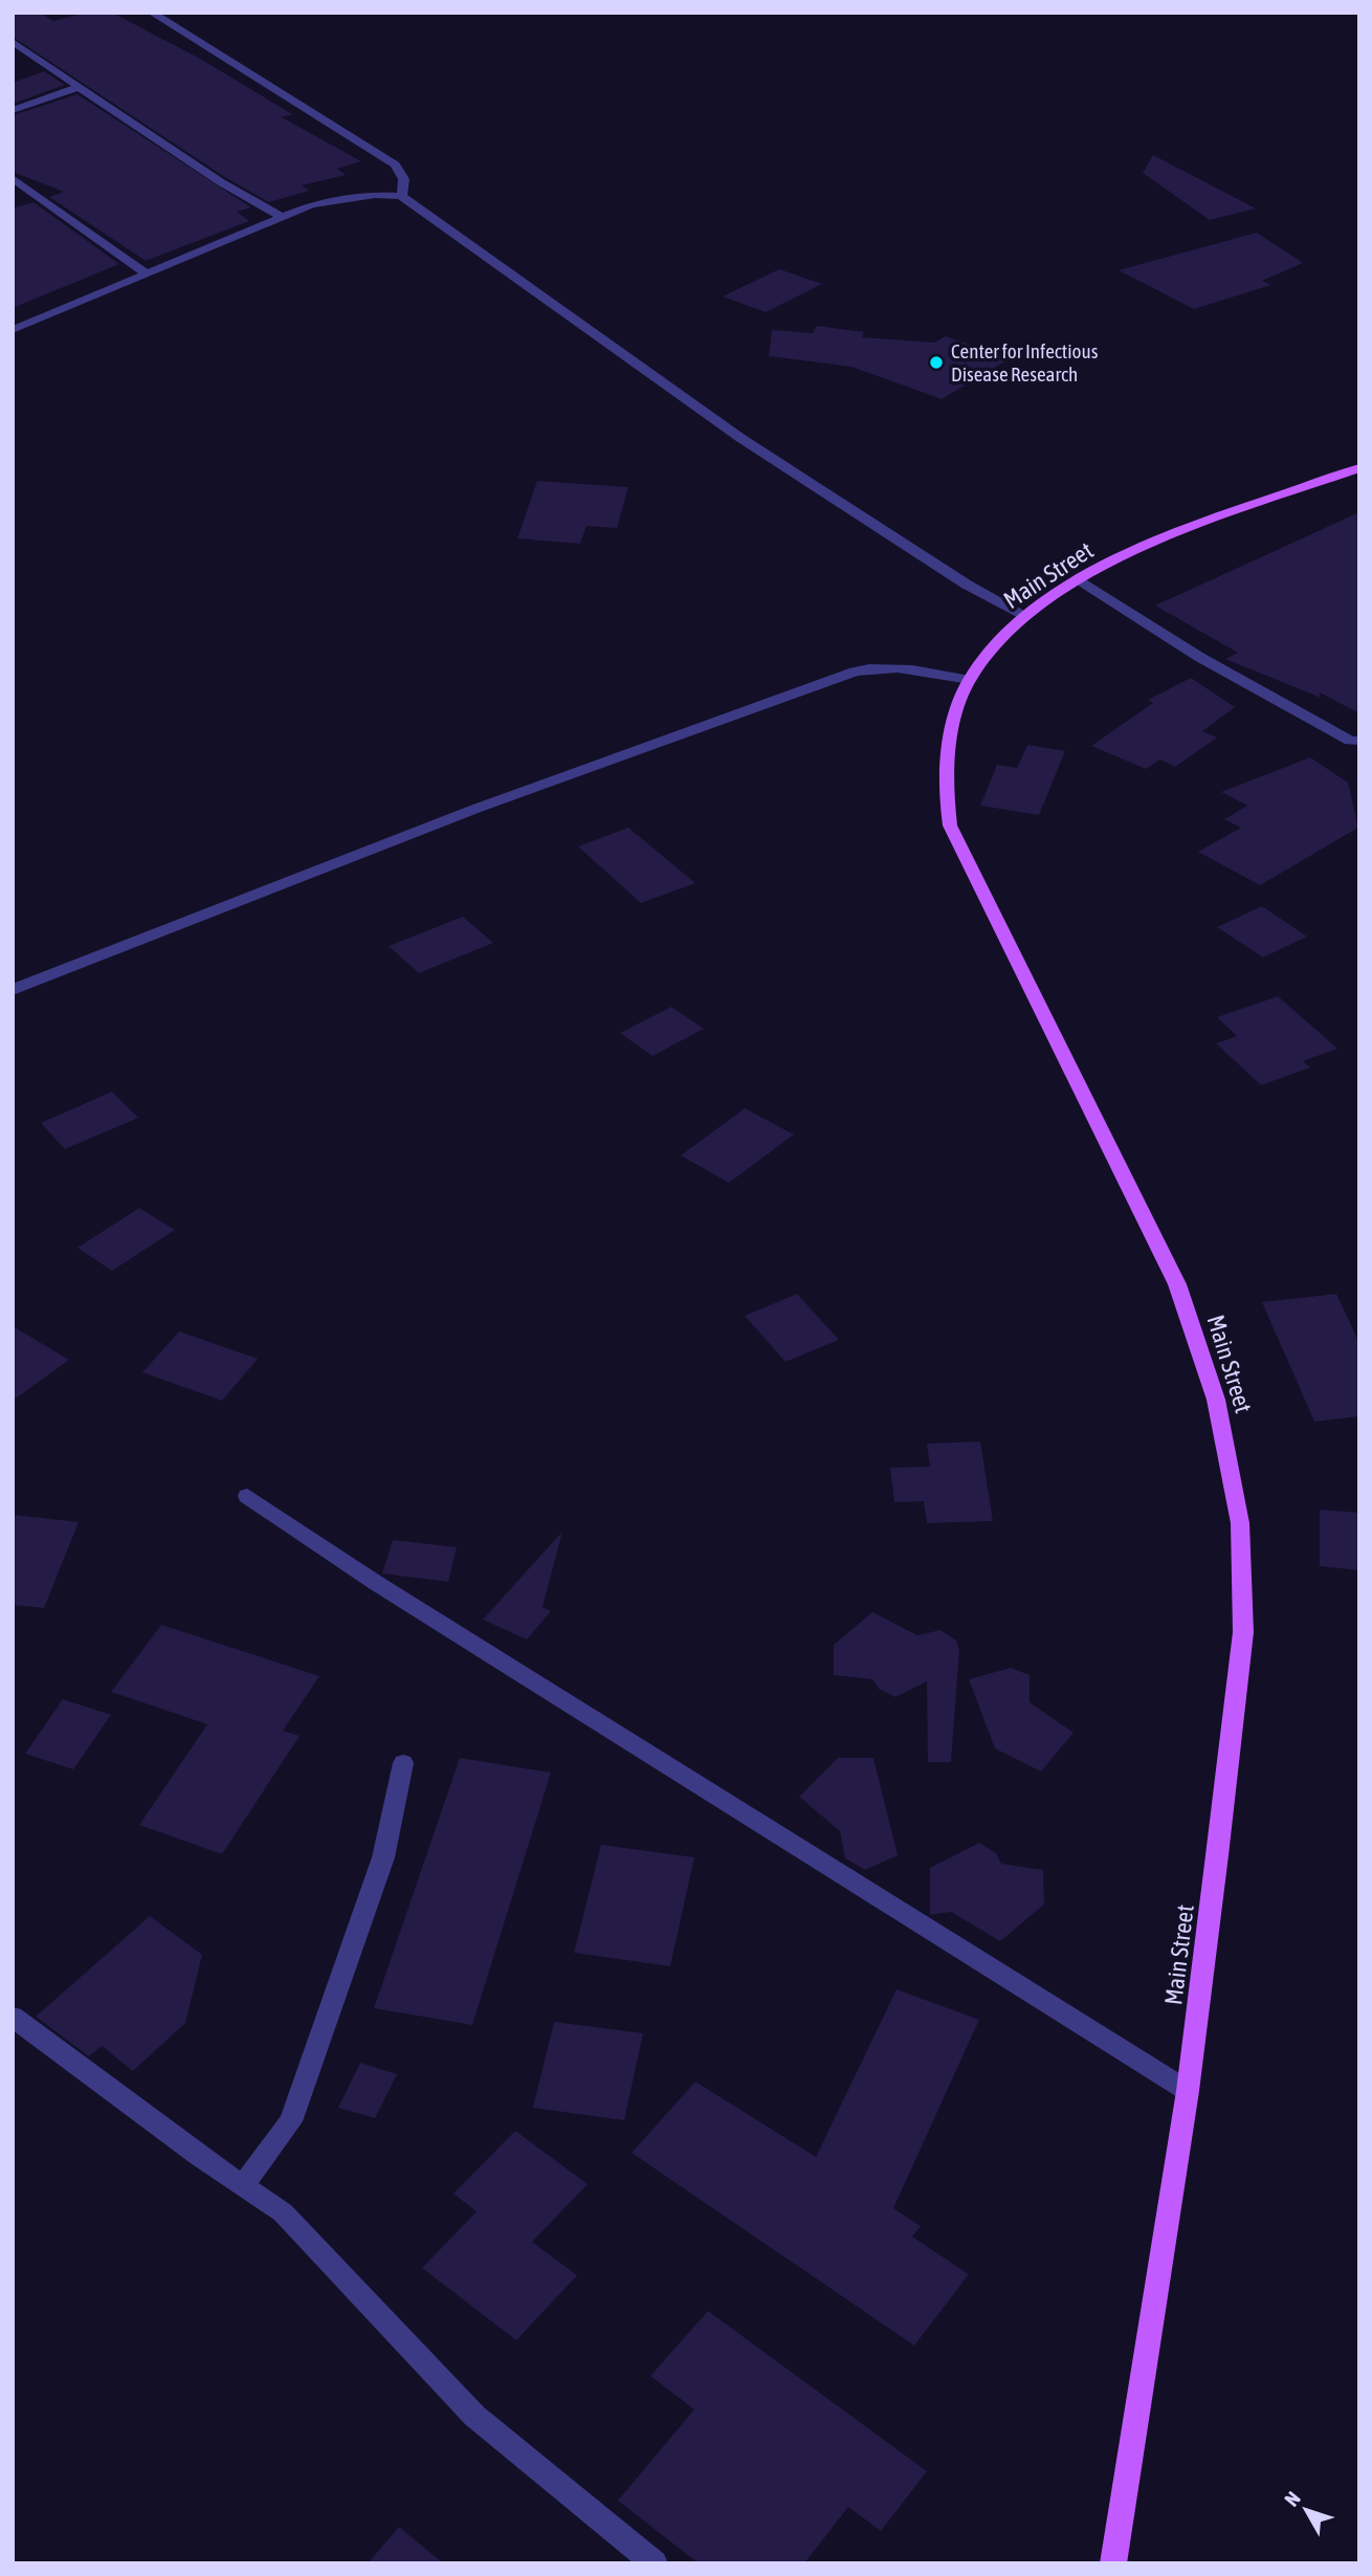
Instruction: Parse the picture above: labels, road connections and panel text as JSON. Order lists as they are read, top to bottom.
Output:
{
  "streets": {
    "main road": ["Main Street"]
  },
  "places": ["Center for Infectious Disease Research"],
  "north": "top left"
}
